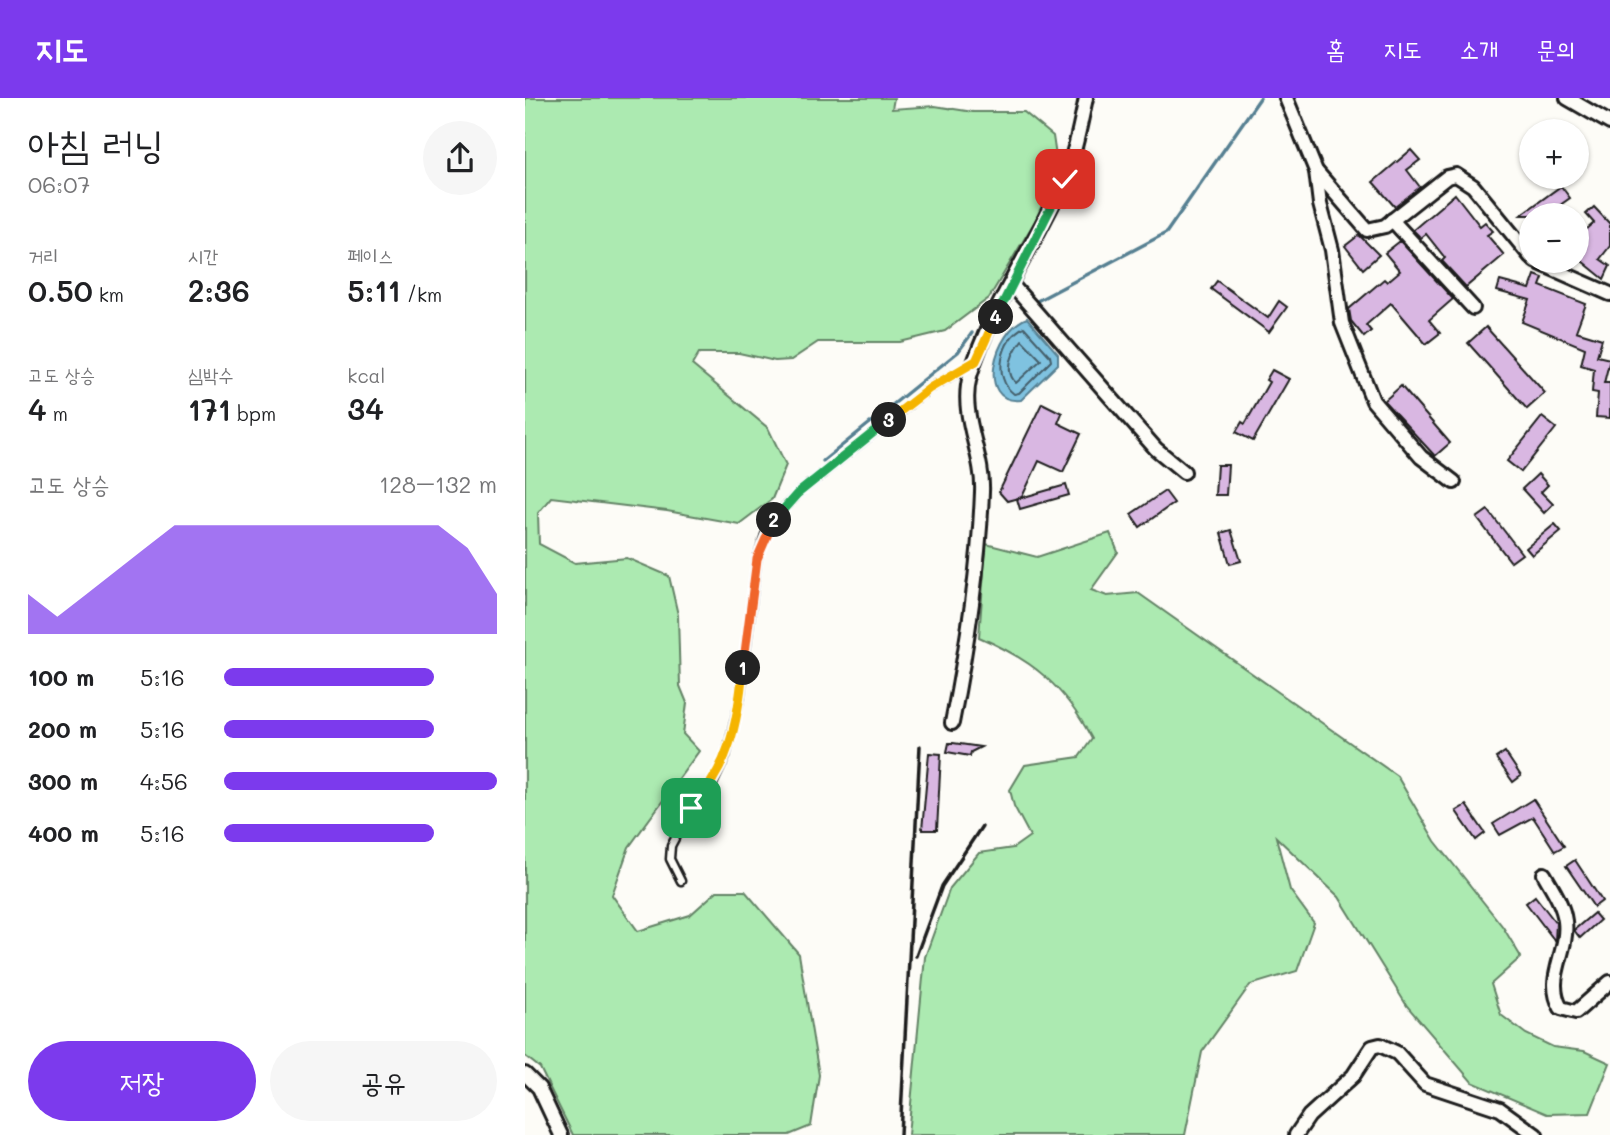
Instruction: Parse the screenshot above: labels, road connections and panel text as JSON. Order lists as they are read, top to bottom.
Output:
{
  "page": {
    "header": "지도",
    "nav": [
      "홈",
      "지도",
      "소개",
      "문의"
    ],
    "heading": ["아침 러닝", "06:07"],
    "map_buttons": ["+", "−"],
    "stats": [
      ["거리", "0.50 km"],
      ["시간", "2:36"],
      ["페이스", "5:11 /km"],
      ["고도 상승", "4 m"],
      ["심박수", "171 bpm"],
      ["kcal", "34"]
    ],
    "pins": [
      "4",
      "3",
      "2",
      "1"
    ],
    "chart": ["고도 상승", "128–132 m"],
    "list": [
      {
        "name": "100 m",
        "note": "5:16"
      },
      {
        "name": "200 m",
        "note": "5:16"
      },
      {
        "name": "300 m",
        "note": "4:56"
      },
      {
        "name": "400 m",
        "note": "5:16"
      }
    ],
    "buttons": ["저장", "공유"]
  }
}
